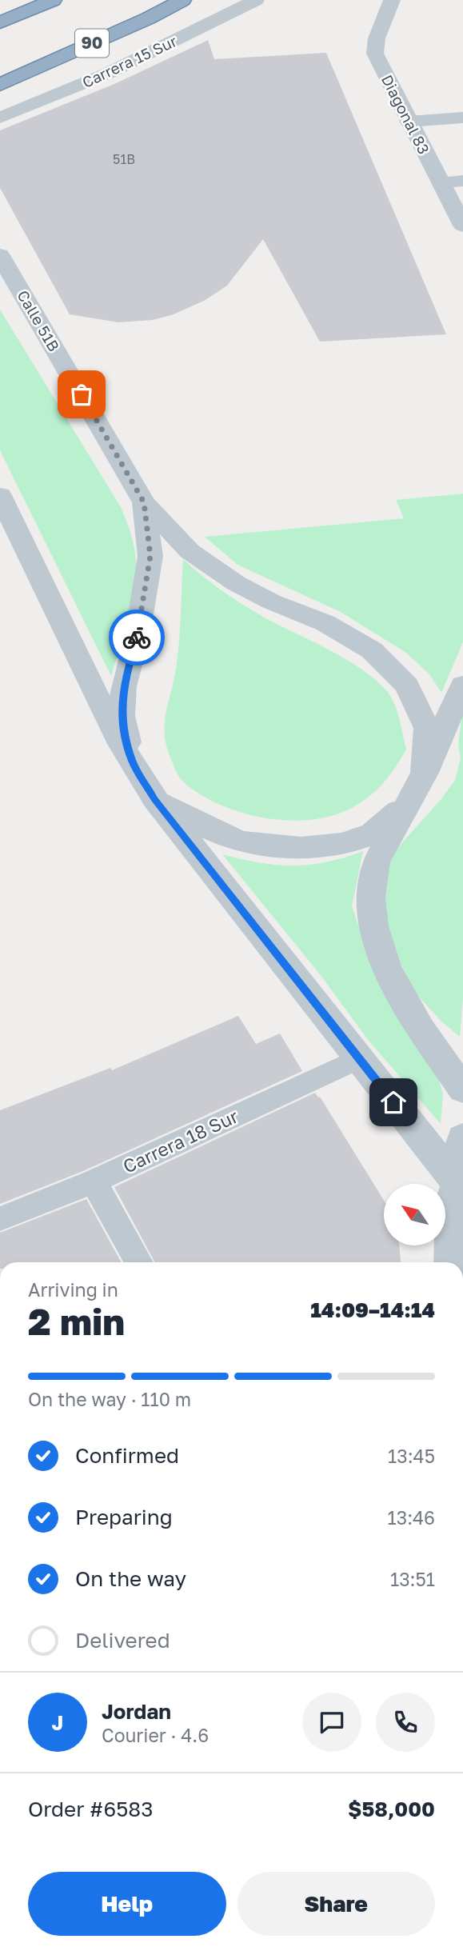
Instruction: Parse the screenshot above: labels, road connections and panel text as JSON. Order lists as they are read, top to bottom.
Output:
{
  "streets": {
    "highway": ["90"],
    "street": ["Carrera 15 Sur", "Diagonal 83", "Calle 51B"],
    "lane": ["Carrera 18 Sur"]
  },
  "house_numbers": ["51B"],
  "north": "top left",
  "page": {
    "heading": ["2 min", "Arriving in", "14:09–14:14"],
    "panel": [
      "Jordan",
      "Courier · 4.6",
      "Order #6583",
      "$58,000"
    ],
    "bar": "On the way · 110 m",
    "list": [
      ["Confirmed", "13:45"],
      ["Preparing", "13:46"],
      ["On the way", "13:51"],
      "Delivered"
    ],
    "round": "J",
    "buttons": ["Help", "Share"]
  }
}
